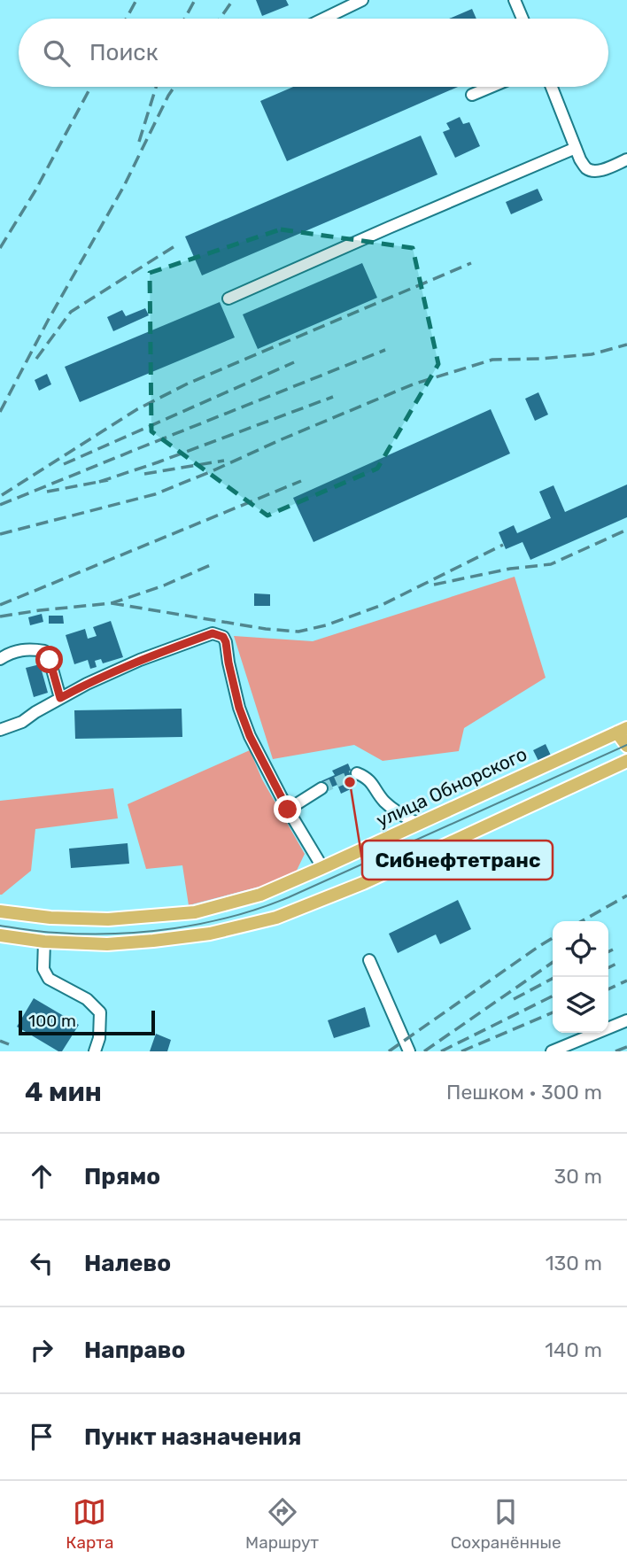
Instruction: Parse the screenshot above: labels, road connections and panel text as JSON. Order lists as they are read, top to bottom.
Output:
{
  "streets": {
    "main road": ["улица Обнорского"]
  },
  "places": ["Сибнефтетранс"],
  "scale_bar": "100 m",
  "page": {
    "search": "Поиск",
    "scale": "100 m",
    "heading": ["4 мин", "Пешком · 300 m"],
    "list": [
      ["Прямо", "30 m"],
      ["Налево", "130 m"],
      ["Направо", "140 m"],
      "Пункт назначения"
    ],
    "nav": ["Карта", "Маршрут", "Сохранённые"]
  }
}
